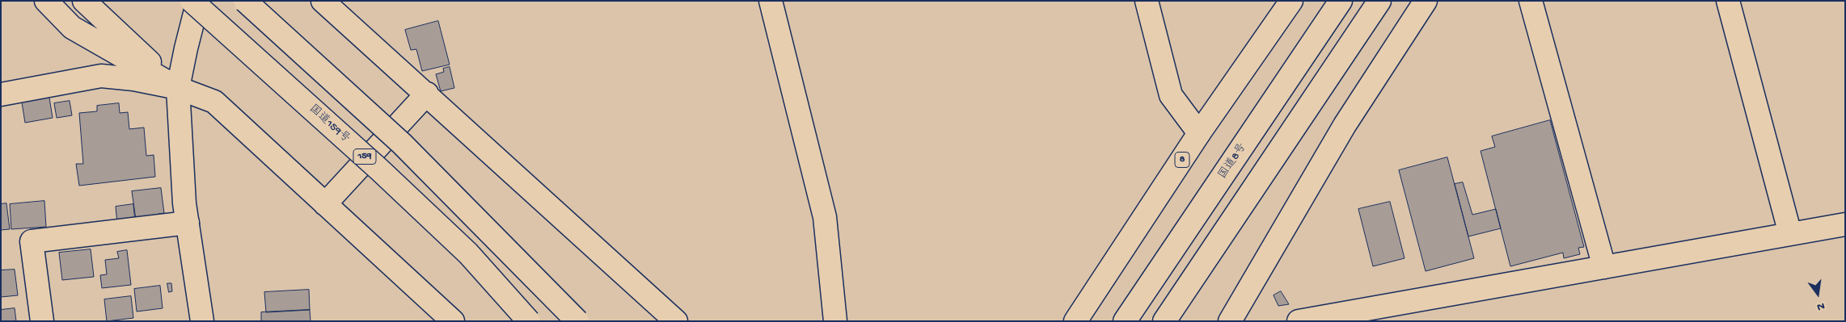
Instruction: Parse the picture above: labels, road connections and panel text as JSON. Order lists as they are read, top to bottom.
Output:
{
  "streets": {
    "main road": [
      "国道159号",
      "159",
      "8",
      "国道8号"
    ]
  },
  "north": "bottom"
}
